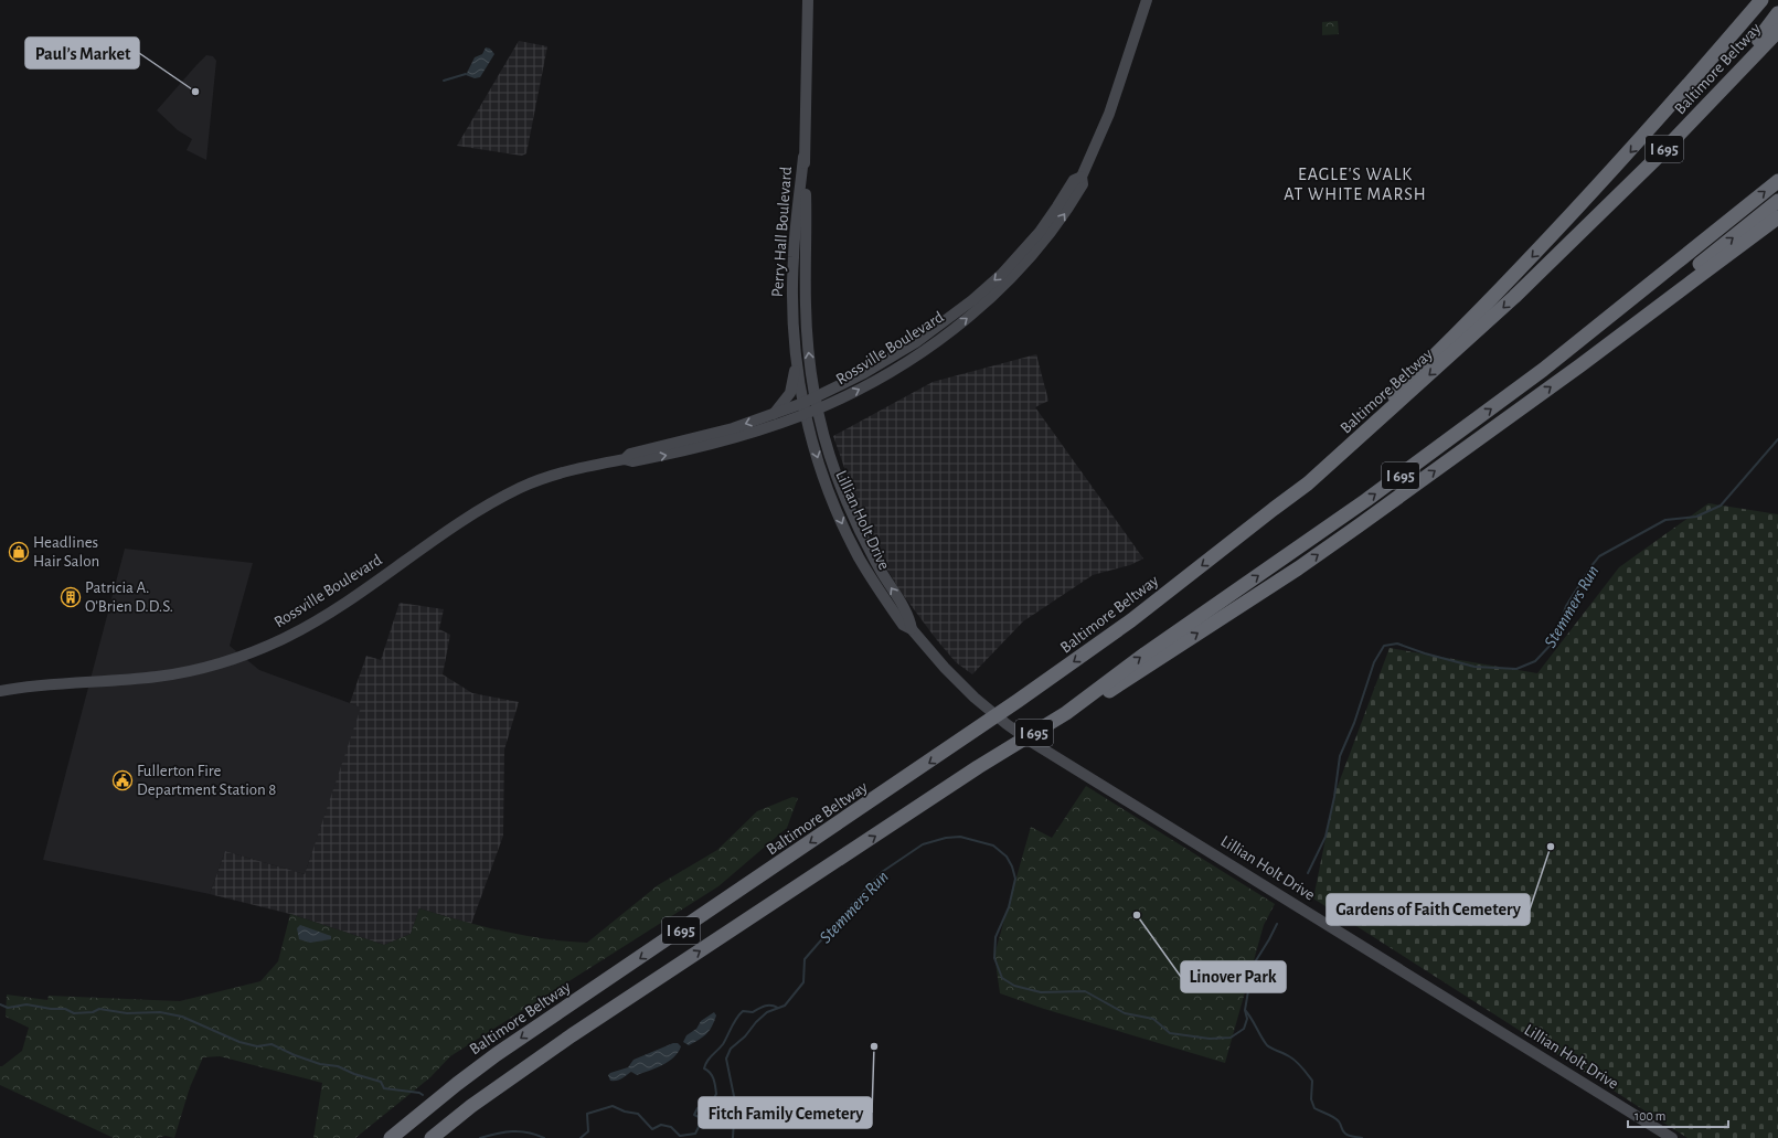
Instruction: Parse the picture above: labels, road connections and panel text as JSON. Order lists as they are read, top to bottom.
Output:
{
  "streets": {
    "highway": ["Baltimore Beltway", "I 695"],
    "main road": ["Perry Hall Boulevard", "Rossville Boulevard", "Lillian Holt Drive"]
  },
  "crossings": [
    ["Perry Hall Boulevard", "Rossville Boulevard"],
    ["Perry Hall Boulevard", "Lillian Holt Drive"],
    ["Rossville Boulevard", "Lillian Holt Drive"]
  ],
  "districts": ["EAGLE'S WALK AT WHITE MARSH"],
  "water": ["Stemmers Run"],
  "places": {
    "other": [
      "Paul’s Market",
      "Gardens of Faith Cemetery",
      "Linover Park",
      "Fitch Family Cemetery"
    ],
    "shop": ["Headlines Hair Salon"],
    "building": ["Patricia A. O’Brien D.D.S."],
    "public building": ["Fullerton Fire Department Station 8"]
  },
  "scale_bar": "100 m"
}
